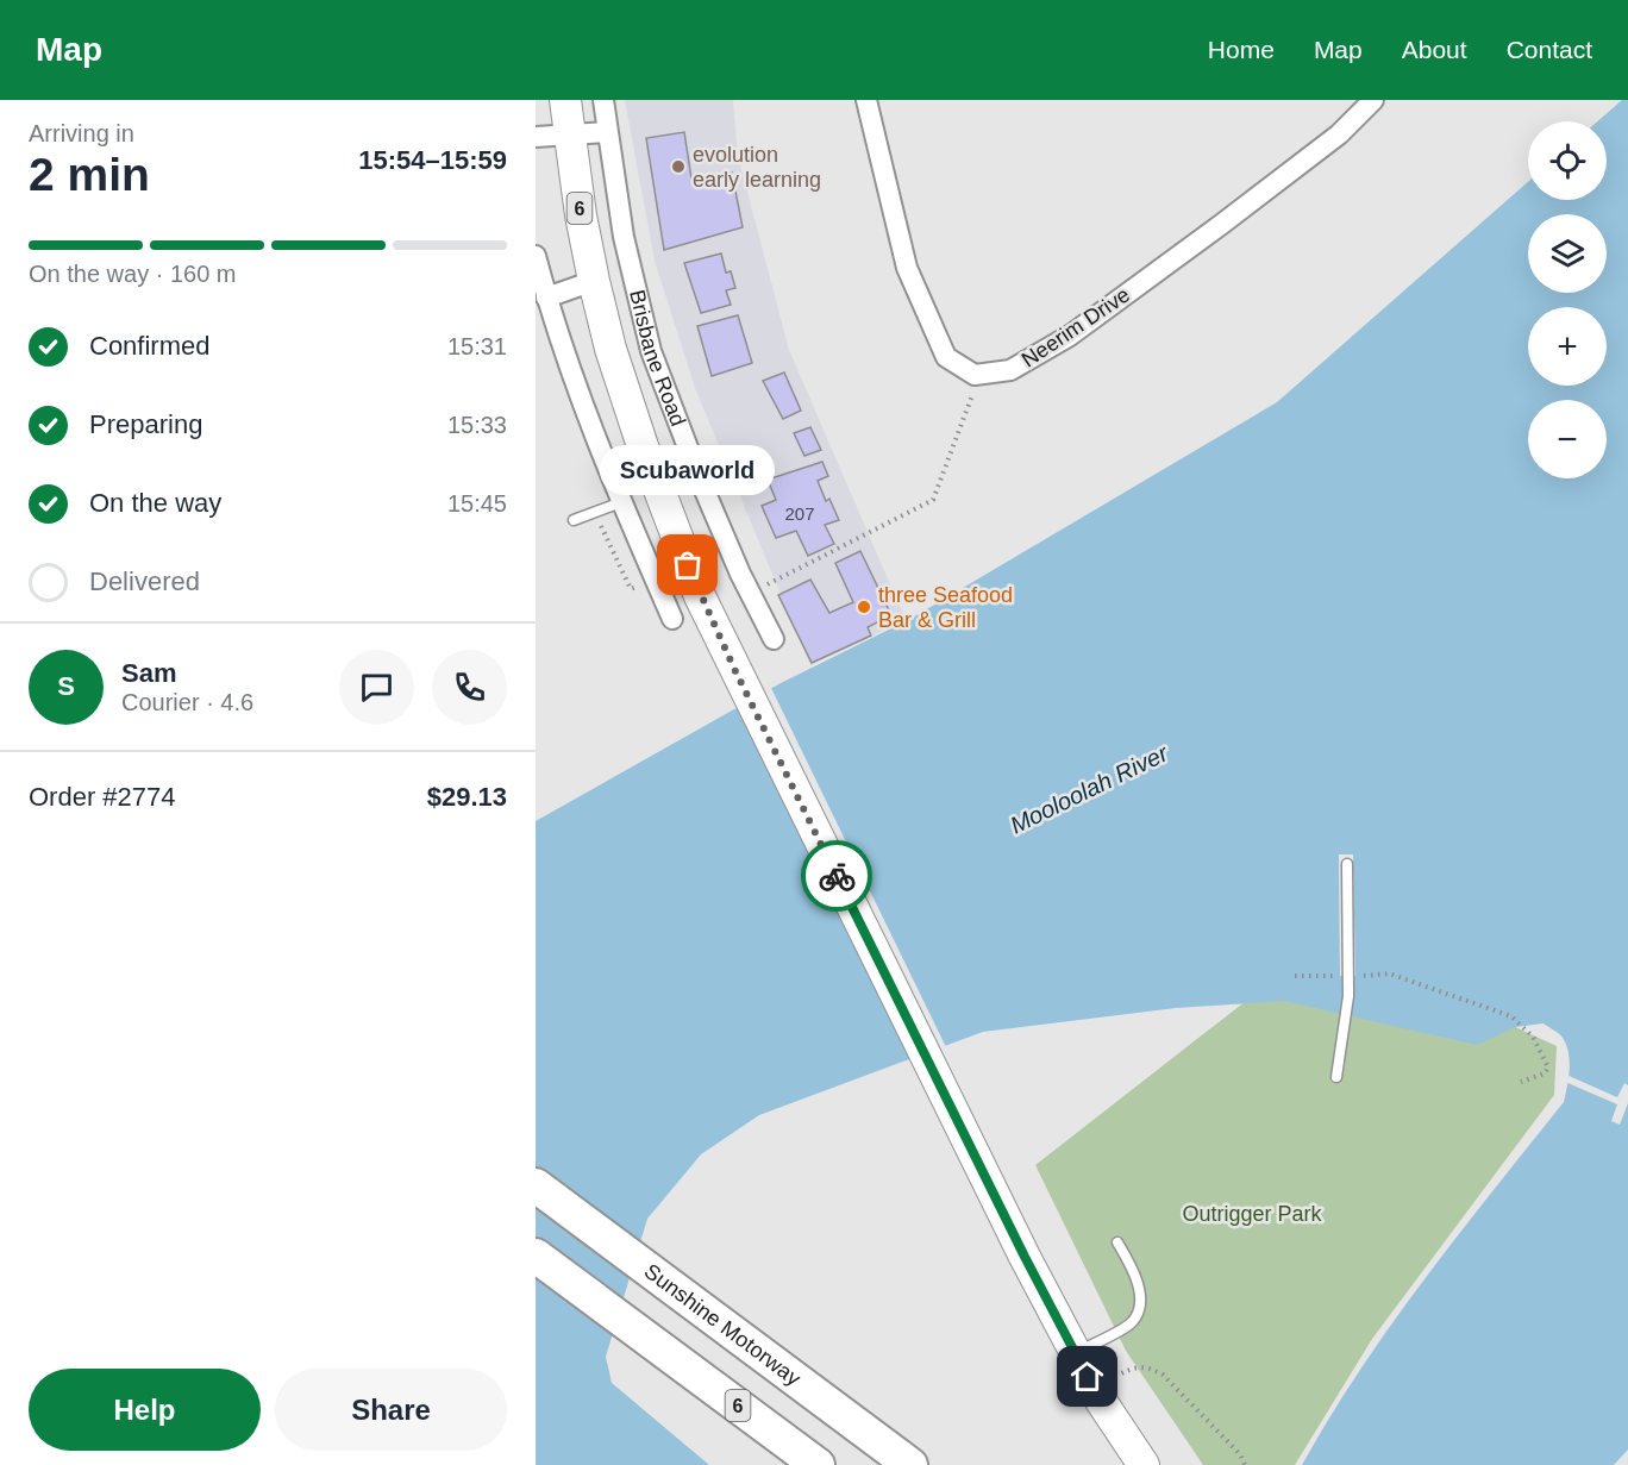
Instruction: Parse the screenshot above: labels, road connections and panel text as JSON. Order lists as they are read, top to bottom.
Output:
{
  "streets": {
    "highway": ["6", "Sunshine Motorway"],
    "main road": ["Brisbane Road"],
    "street": ["Neerim Drive"]
  },
  "water": ["Mooloolah River"],
  "parks": ["Outrigger Park"],
  "places": ["evolution early learning", "Scubaworld", "three Seafood Bar & Grill"],
  "house_numbers": ["207"],
  "page": {
    "header": "Map",
    "nav": [
      "Home",
      "Map",
      "About",
      "Contact"
    ],
    "heading": ["2 min", "Arriving in", "15:54–15:59"],
    "panel": [
      "Sam",
      "Courier · 4.6",
      "Order #2774",
      "$29.13"
    ],
    "map_buttons": ["+", "−"],
    "bar": "On the way · 160 m",
    "list": [
      ["Confirmed", "15:31"],
      ["Preparing", "15:33"],
      ["On the way", "15:45"],
      "Delivered"
    ],
    "bubble": "Scubaworld",
    "round": "S",
    "buttons": ["Help", "Share"]
  }
}
